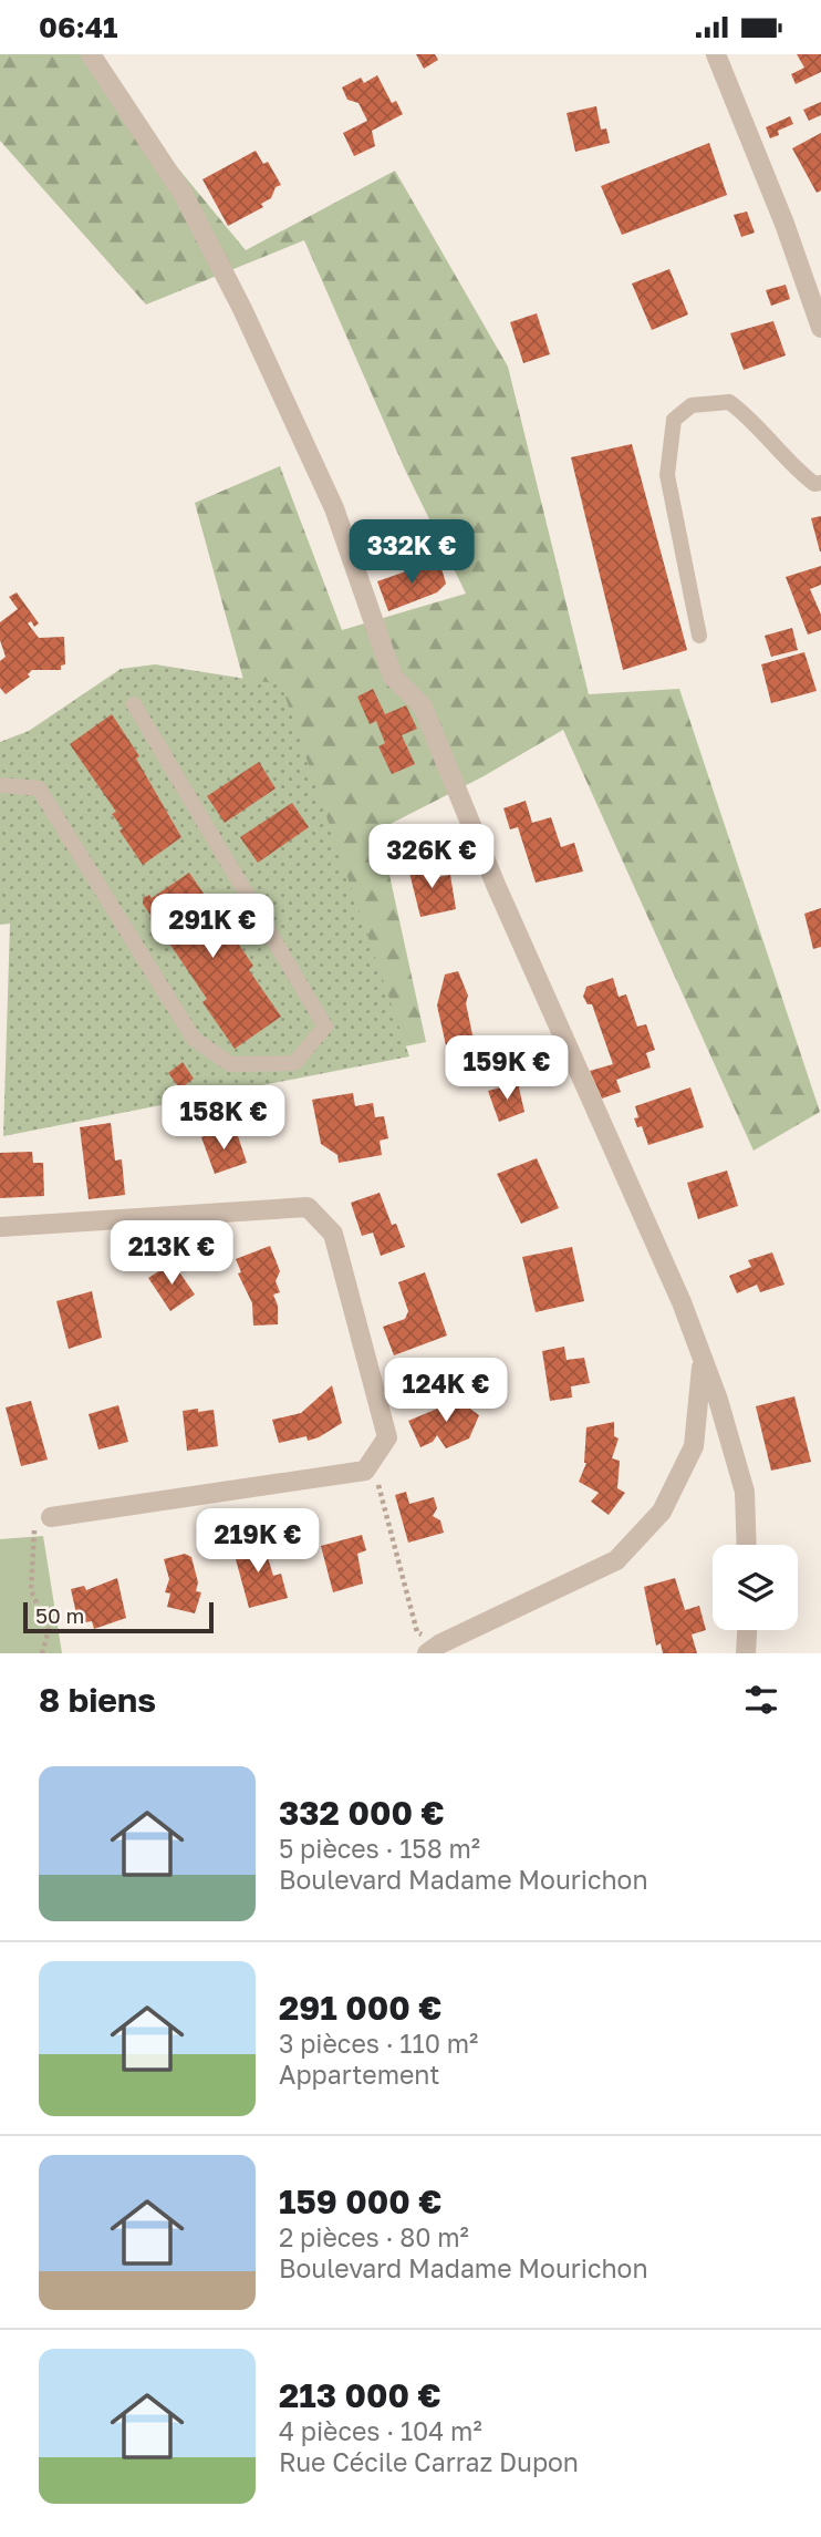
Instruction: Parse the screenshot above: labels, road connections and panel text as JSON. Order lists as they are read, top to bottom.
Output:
{
  "scale_bar": "50 m",
  "page": {
    "status": "06:41",
    "price": [
      "332K €",
      "326K €",
      "291K €",
      "159K €",
      "158K €",
      "213K €",
      "124K €",
      "219K €"
    ],
    "scale": "50 m",
    "heading": "8 biens",
    "list": [
      {
        "name": "332 000 €",
        "note": "5 pièces · 158 m² · Boulevard Madame Mourichon"
      },
      {
        "name": "291 000 €",
        "note": "3 pièces · 110 m² · Appartement"
      },
      {
        "name": "159 000 €",
        "note": "2 pièces · 80 m² · Boulevard Madame Mourichon"
      },
      {
        "name": "213 000 €",
        "note": "4 pièces · 104 m² · Rue Cécile Carraz Dupon"
      }
    ]
  }
}
